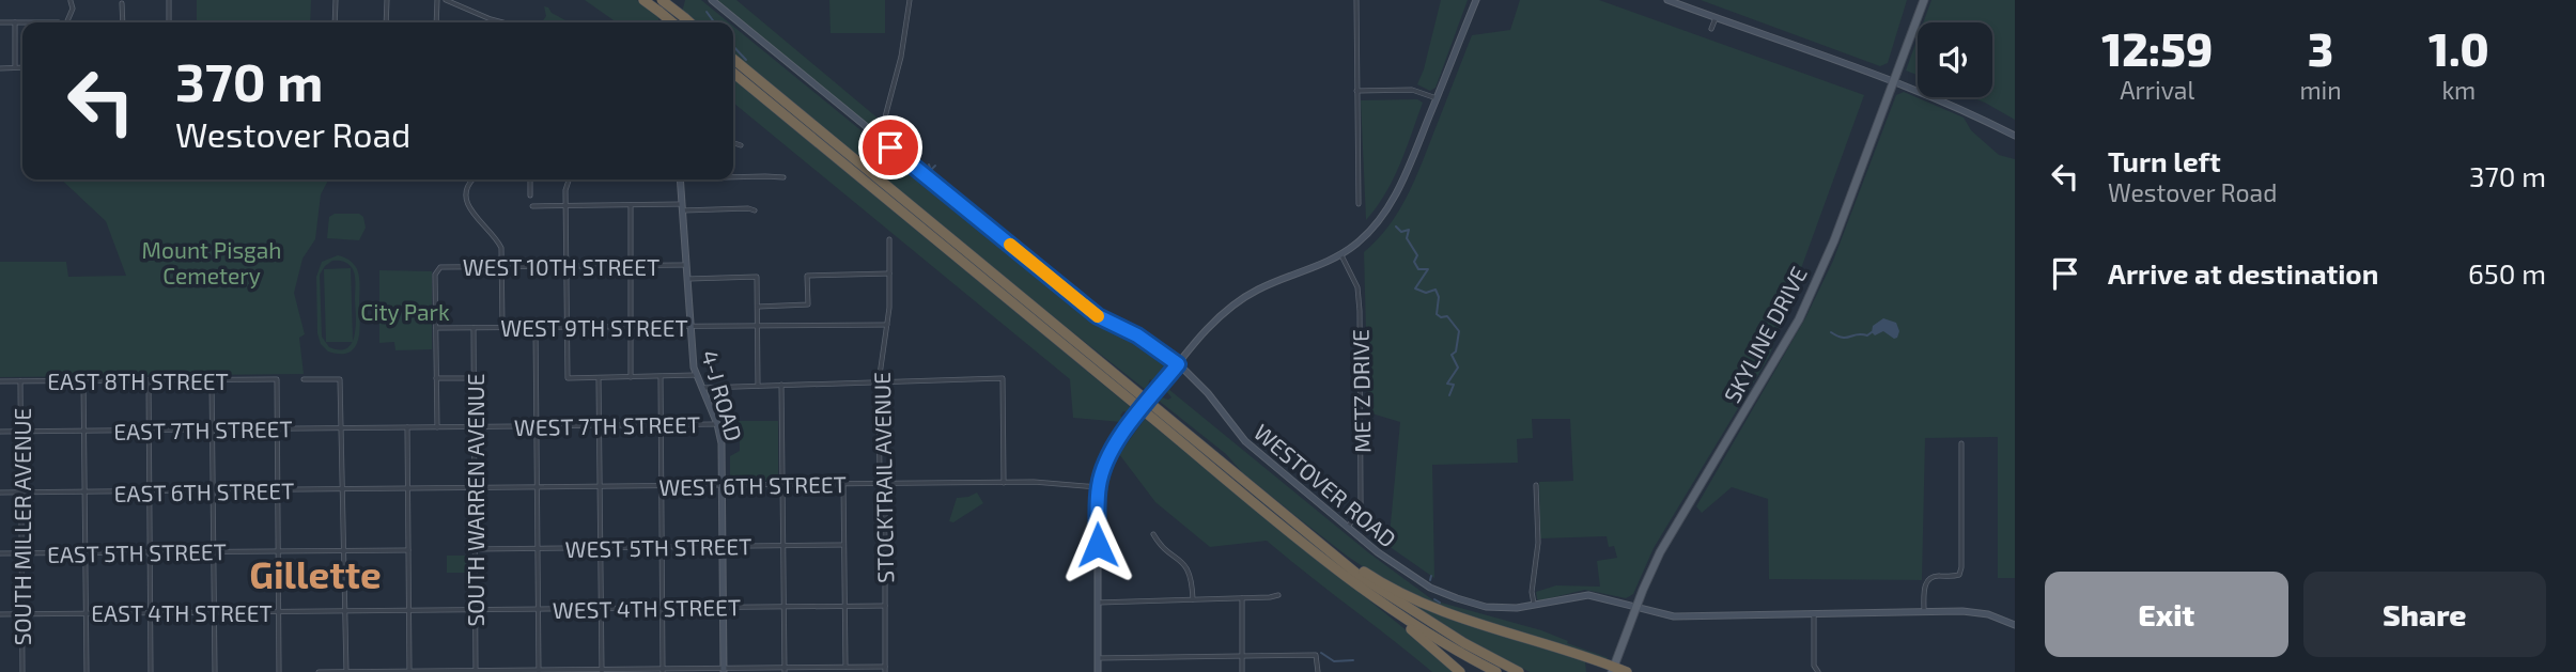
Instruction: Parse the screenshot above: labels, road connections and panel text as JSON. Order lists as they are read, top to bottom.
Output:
{
  "streets": {
    "main road": ["SKYLINE DRIVE"],
    "street": [
      "WEST 10TH STREET",
      "WEST 9TH STREET",
      "EAST 8TH STREET",
      "METZ DRIVE",
      "4-J ROAD",
      "WEST 7TH STREET",
      "EAST 7TH STREET",
      "STOCKTRAIL AVENUE",
      "WEST 6TH STREET",
      "WESTOVER ROAD",
      "EAST 6TH STREET",
      "SOUTH WARREN AVENUE",
      "SOUTH MILLER AVENUE",
      "WEST 5TH STREET",
      "EAST 5TH STREET",
      "WEST 4TH STREET",
      "EAST 4TH STREET"
    ]
  },
  "crossings": [
    ["WEST 10TH STREET", "WEST 9TH STREET"],
    ["WEST 10TH STREET", "4-J ROAD"],
    ["WEST 9TH STREET", "4-J ROAD"],
    ["WEST 9TH STREET", "STOCKTRAIL AVENUE"],
    ["WEST 9TH STREET", "SOUTH WARREN AVENUE"],
    ["SKYLINE DRIVE", "WESTOVER ROAD"],
    ["EAST 8TH STREET", "EAST 7TH STREET"],
    ["EAST 8TH STREET", "SOUTH MILLER AVENUE"],
    ["METZ DRIVE", "WESTOVER ROAD"],
    ["4-J ROAD", "WEST 7TH STREET"],
    ["4-J ROAD", "WEST 6TH STREET"],
    ["4-J ROAD", "WEST 5TH STREET"],
    ["4-J ROAD", "WEST 4TH STREET"],
    ["WEST 7TH STREET", "EAST 7TH STREET"],
    ["WEST 7TH STREET", "SOUTH WARREN AVENUE"],
    ["EAST 7TH STREET", "SOUTH MILLER AVENUE"],
    ["STOCKTRAIL AVENUE", "WEST 6TH STREET"],
    ["STOCKTRAIL AVENUE", "WEST 4TH STREET"],
    ["WEST 6TH STREET", "EAST 6TH STREET"],
    ["WEST 6TH STREET", "SOUTH WARREN AVENUE"],
    ["EAST 6TH STREET", "SOUTH MILLER AVENUE"],
    ["SOUTH WARREN AVENUE", "WEST 5TH STREET"],
    ["SOUTH WARREN AVENUE", "WEST 4TH STREET"],
    ["SOUTH MILLER AVENUE", "EAST 5TH STREET"],
    ["SOUTH MILLER AVENUE", "EAST 4TH STREET"],
    ["WEST 4TH STREET", "EAST 4TH STREET"]
  ],
  "districts": ["Gillette"],
  "parks": ["Mount Pisgah Cemetery", "City Park"],
  "page": {
    "eta": [
      "12:59",
      "Arrival",
      "3",
      "min",
      "1.0",
      "km"
    ],
    "turn": ["370 m", "Westover Road"],
    "list": [
      {
        "name": "Turn left",
        "note": "Westover Road",
        "value": "370 m"
      },
      {
        "name": "Arrive at destination",
        "value": "650 m"
      }
    ],
    "buttons": ["Exit", "Share"]
  }
}
